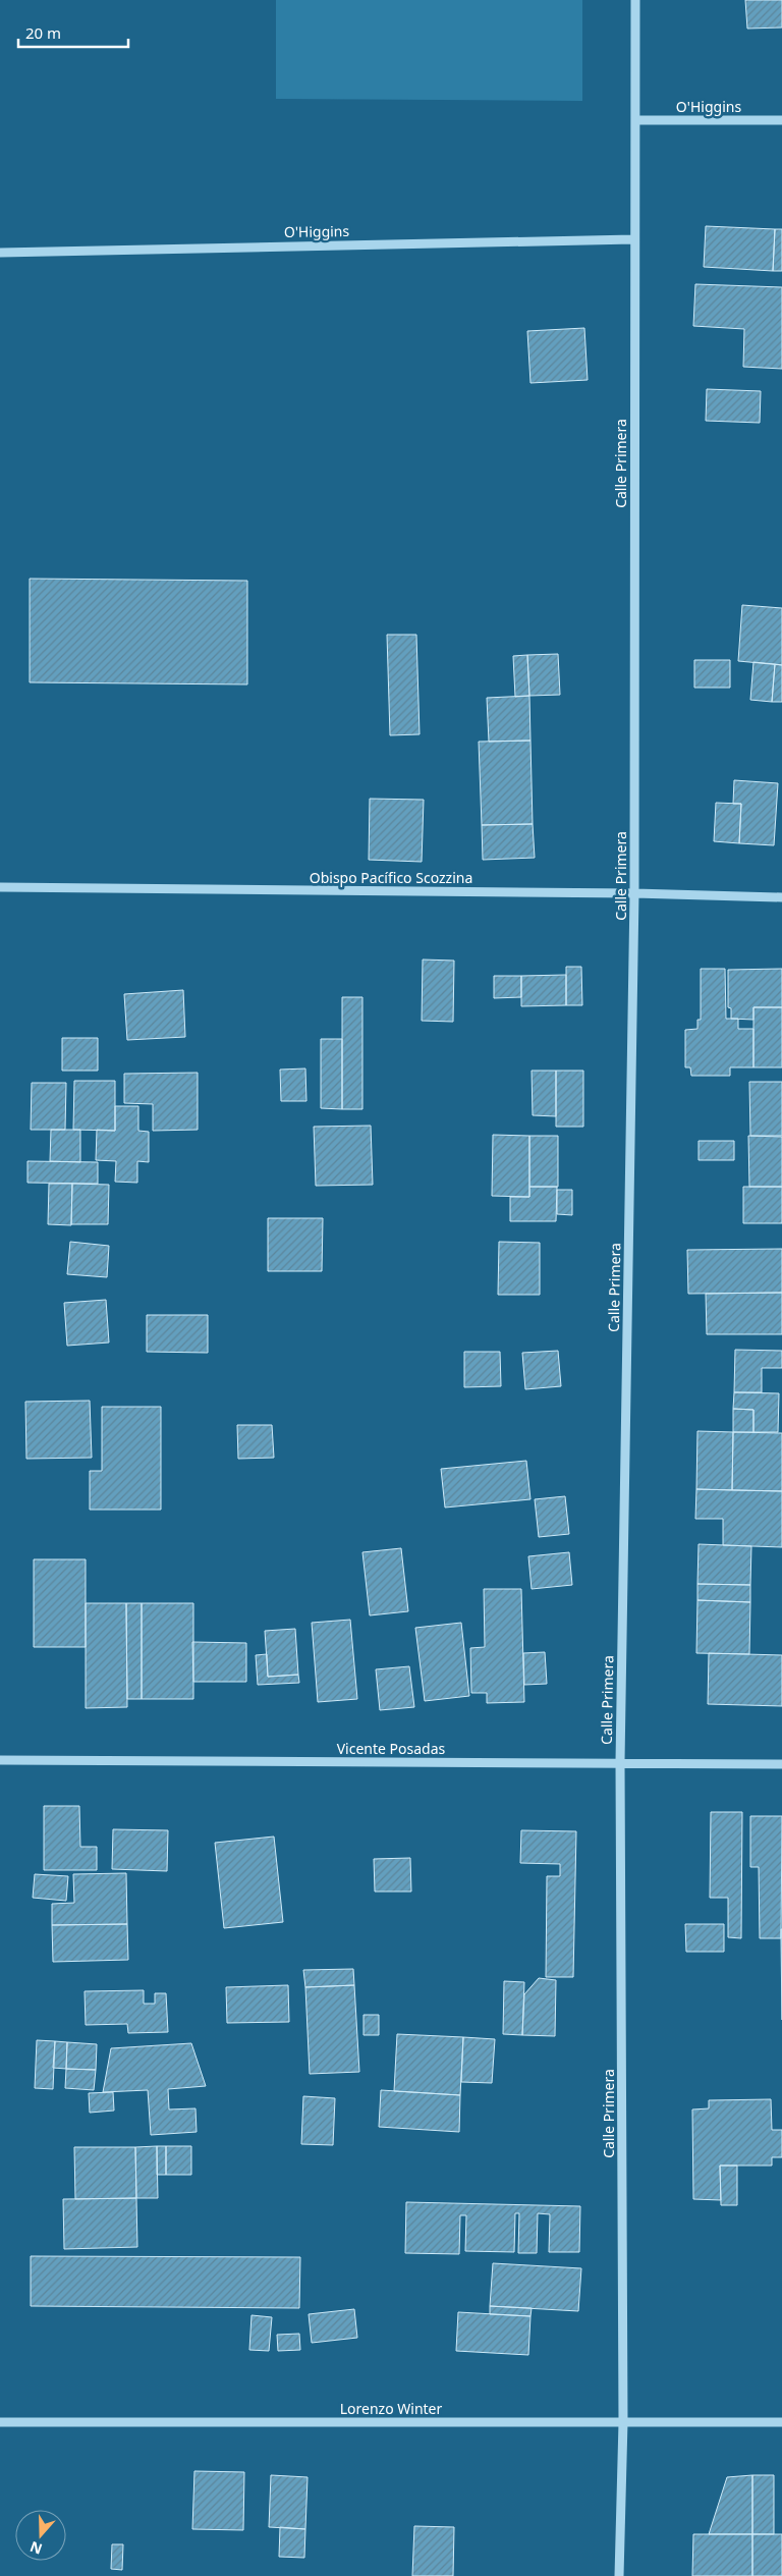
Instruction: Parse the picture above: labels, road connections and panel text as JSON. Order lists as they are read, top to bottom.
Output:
{
  "streets": {
    "street": [
      "O'Higgins",
      "Calle Primera",
      "Obispo Pacífico Scozzina",
      "Vicente Posadas",
      "Lorenzo Winter"
    ]
  },
  "crossings": [
    ["O'Higgins", "Calle Primera"],
    ["Calle Primera", "Obispo Pacífico Scozzina"],
    ["Calle Primera", "Vicente Posadas"],
    ["Calle Primera", "Lorenzo Winter"]
  ],
  "scale_bar": "20 m",
  "north": "bottom"
}
